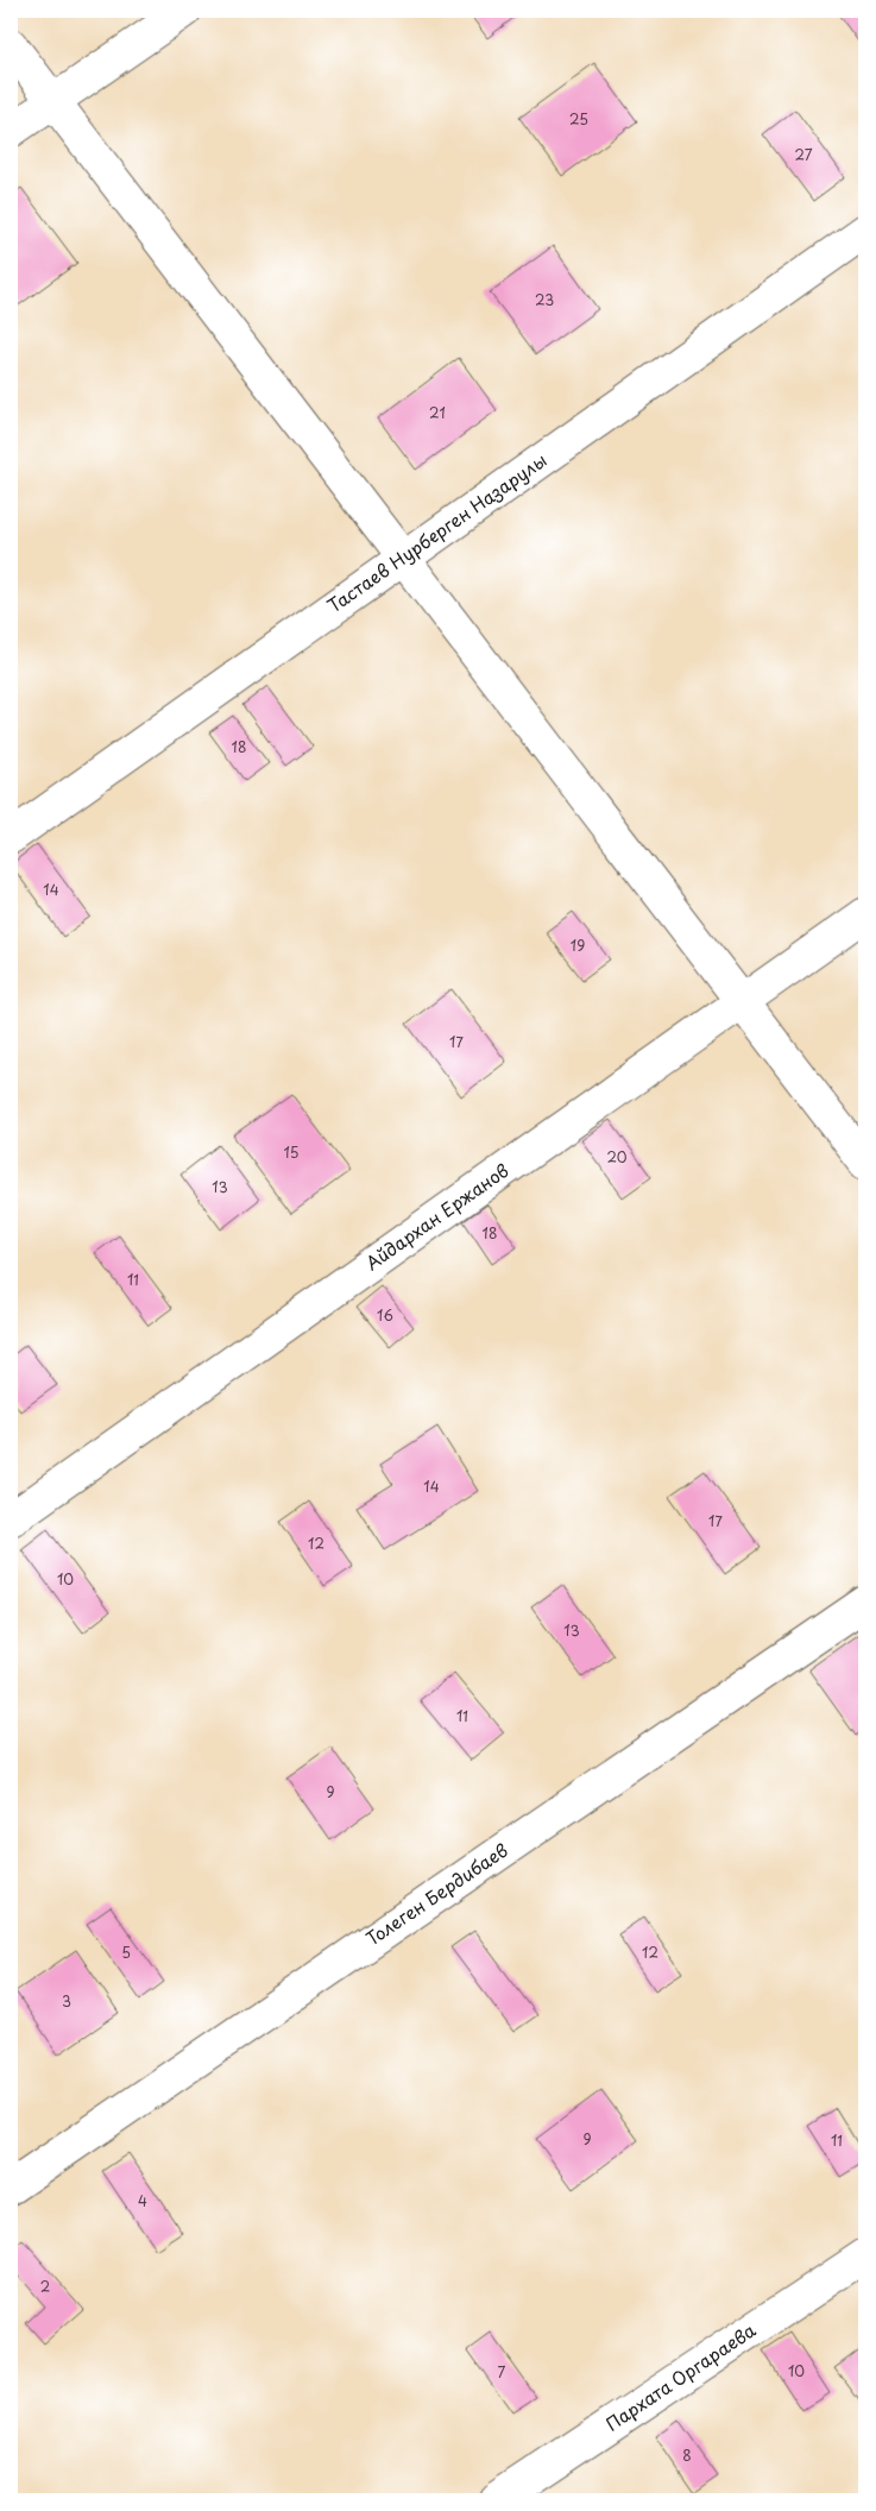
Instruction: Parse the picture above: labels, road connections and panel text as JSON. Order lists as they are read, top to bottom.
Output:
{
  "streets": {
    "street": [
      "Тастаев Нурберген Назарулы",
      "Айдархан Ержанов",
      "Толеген Бердибаев",
      "Пархата Оргараева"
    ]
  },
  "house_numbers": [
    "25",
    "27",
    "23",
    "21",
    "18",
    "14",
    "19",
    "17",
    "15",
    "20",
    "13",
    "18",
    "11",
    "16",
    "14",
    "17",
    "12",
    "10",
    "13",
    "11",
    "9",
    "5",
    "12",
    "3",
    "9",
    "11",
    "4",
    "2",
    "10",
    "7",
    "8"
  ]
}
